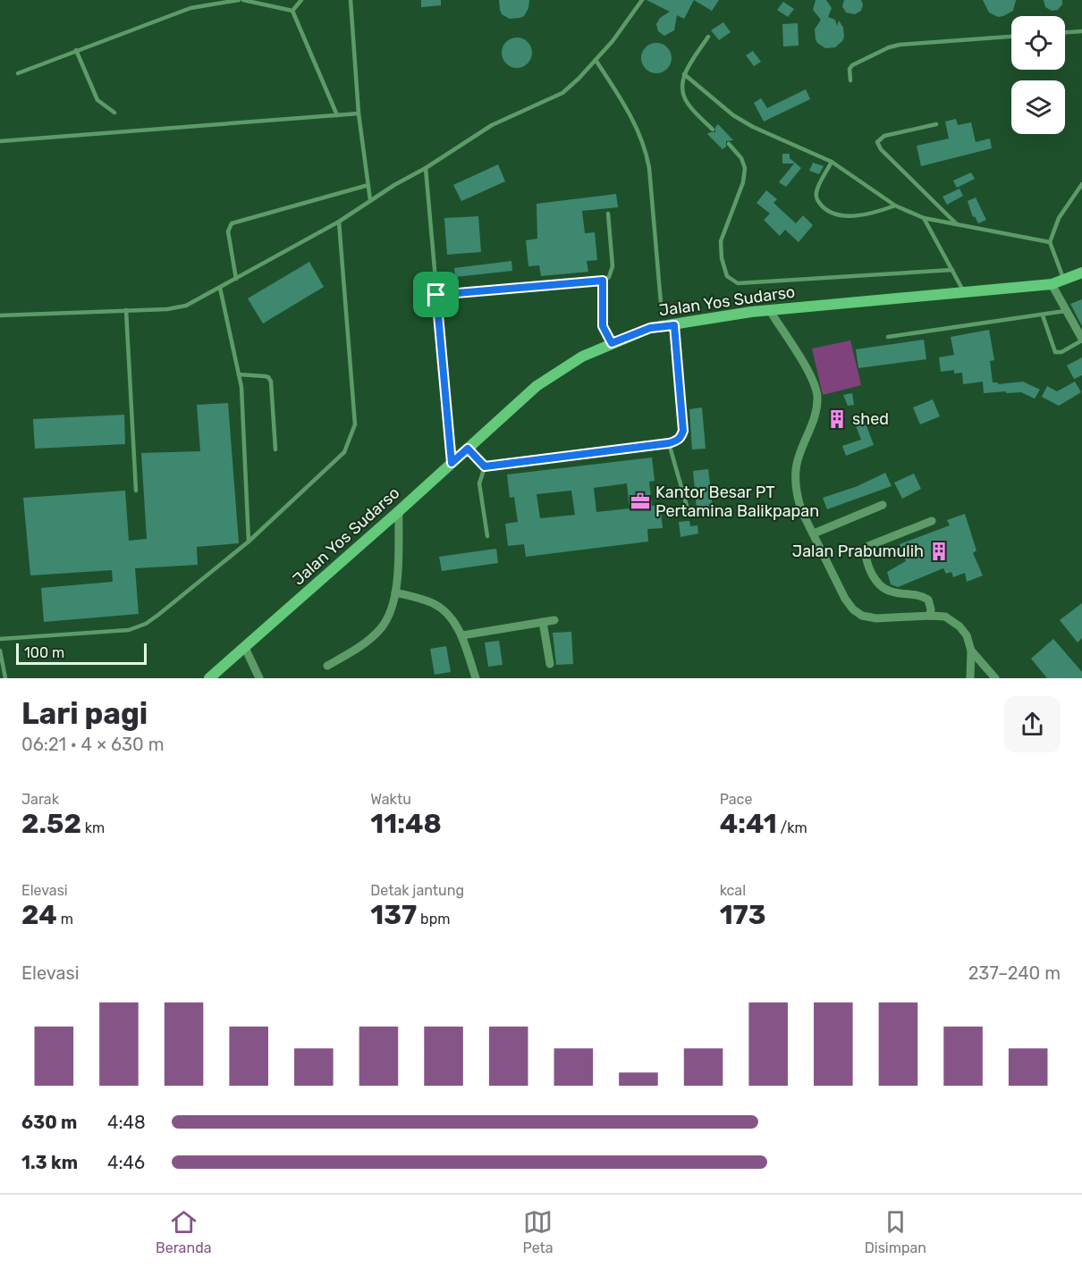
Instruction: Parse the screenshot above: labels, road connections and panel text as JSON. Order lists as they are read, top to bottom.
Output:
{
  "streets": {
    "main road": ["Jalan Yos Sudarso"]
  },
  "places": {
    "building": ["shed", "Jalan Prabumulih"],
    "office": ["Kantor Besar PT Pertamina Balikpapan"]
  },
  "scale_bar": "100 m",
  "page": {
    "scale": "100 m",
    "heading": ["Lari pagi", "06:21 · 4 × 630 m"],
    "stats": [
      ["Jarak", "2.52 km"],
      ["Waktu", "11:48"],
      ["Pace", "4:41 /km"],
      ["Elevasi", "24 m"],
      ["Detak jantung", "137 bpm"],
      ["kcal", "173"]
    ],
    "chart": ["Elevasi", "237–240 m"],
    "list": [
      {
        "name": "630 m",
        "note": "4:48"
      },
      {
        "name": "1.3 km",
        "note": "4:46"
      }
    ],
    "tabs": ["Beranda", "Peta", "Disimpan"]
  }
}
